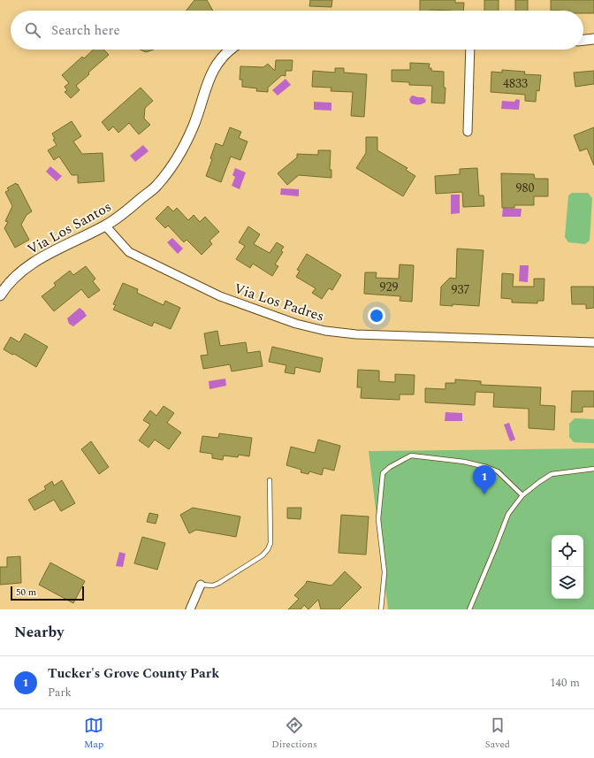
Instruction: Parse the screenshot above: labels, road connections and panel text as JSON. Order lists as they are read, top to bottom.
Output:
{
  "streets": {
    "street": ["Via Los Santos", "Via Los Padres"]
  },
  "crossings": [
    ["Via Los Santos", "Via Los Padres"]
  ],
  "house_numbers": [
    "4833",
    "980",
    "929",
    "937"
  ],
  "scale_bar": "50 m",
  "page": {
    "search": "Search here",
    "pins": "1",
    "scale": "50 m",
    "heading": "Nearby",
    "list": [
      {
        "mark": "1",
        "name": "Tucker's Grove County Park",
        "note": "Park",
        "value": "140 m"
      }
    ],
    "nav": ["Map", "Directions", "Saved"]
  }
}
